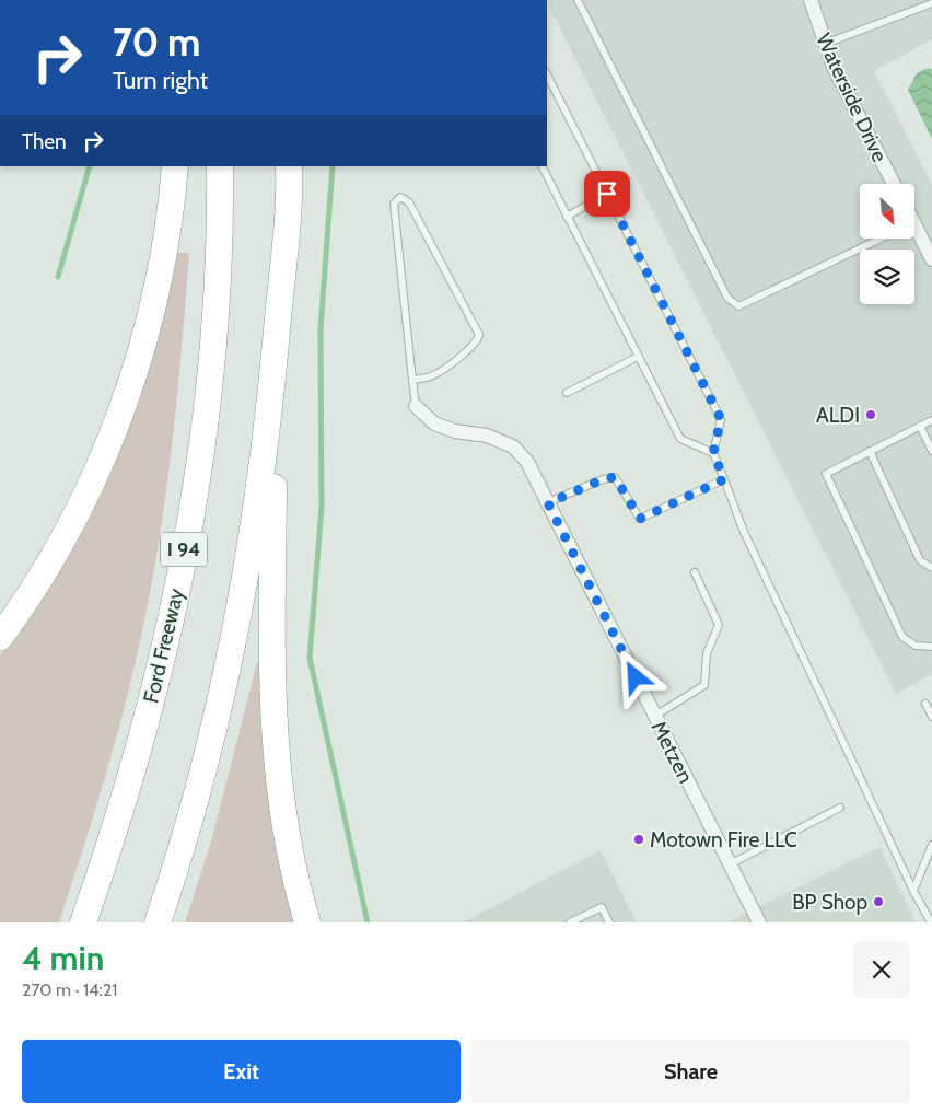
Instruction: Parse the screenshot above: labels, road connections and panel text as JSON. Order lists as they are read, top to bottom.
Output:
{
  "streets": {
    "highway": ["I 94", "Ford Freeway"],
    "street": ["Waterside Drive", "Metzen"]
  },
  "places": ["ALDI", "Motown Fire LLC", "BP Shop"],
  "north": "bottom right",
  "page": {
    "turn": ["70 m", "Turn right"],
    "then": "Then",
    "heading": ["4 min", "270 m · 14:21"],
    "buttons": ["Exit", "Share"]
  }
}
